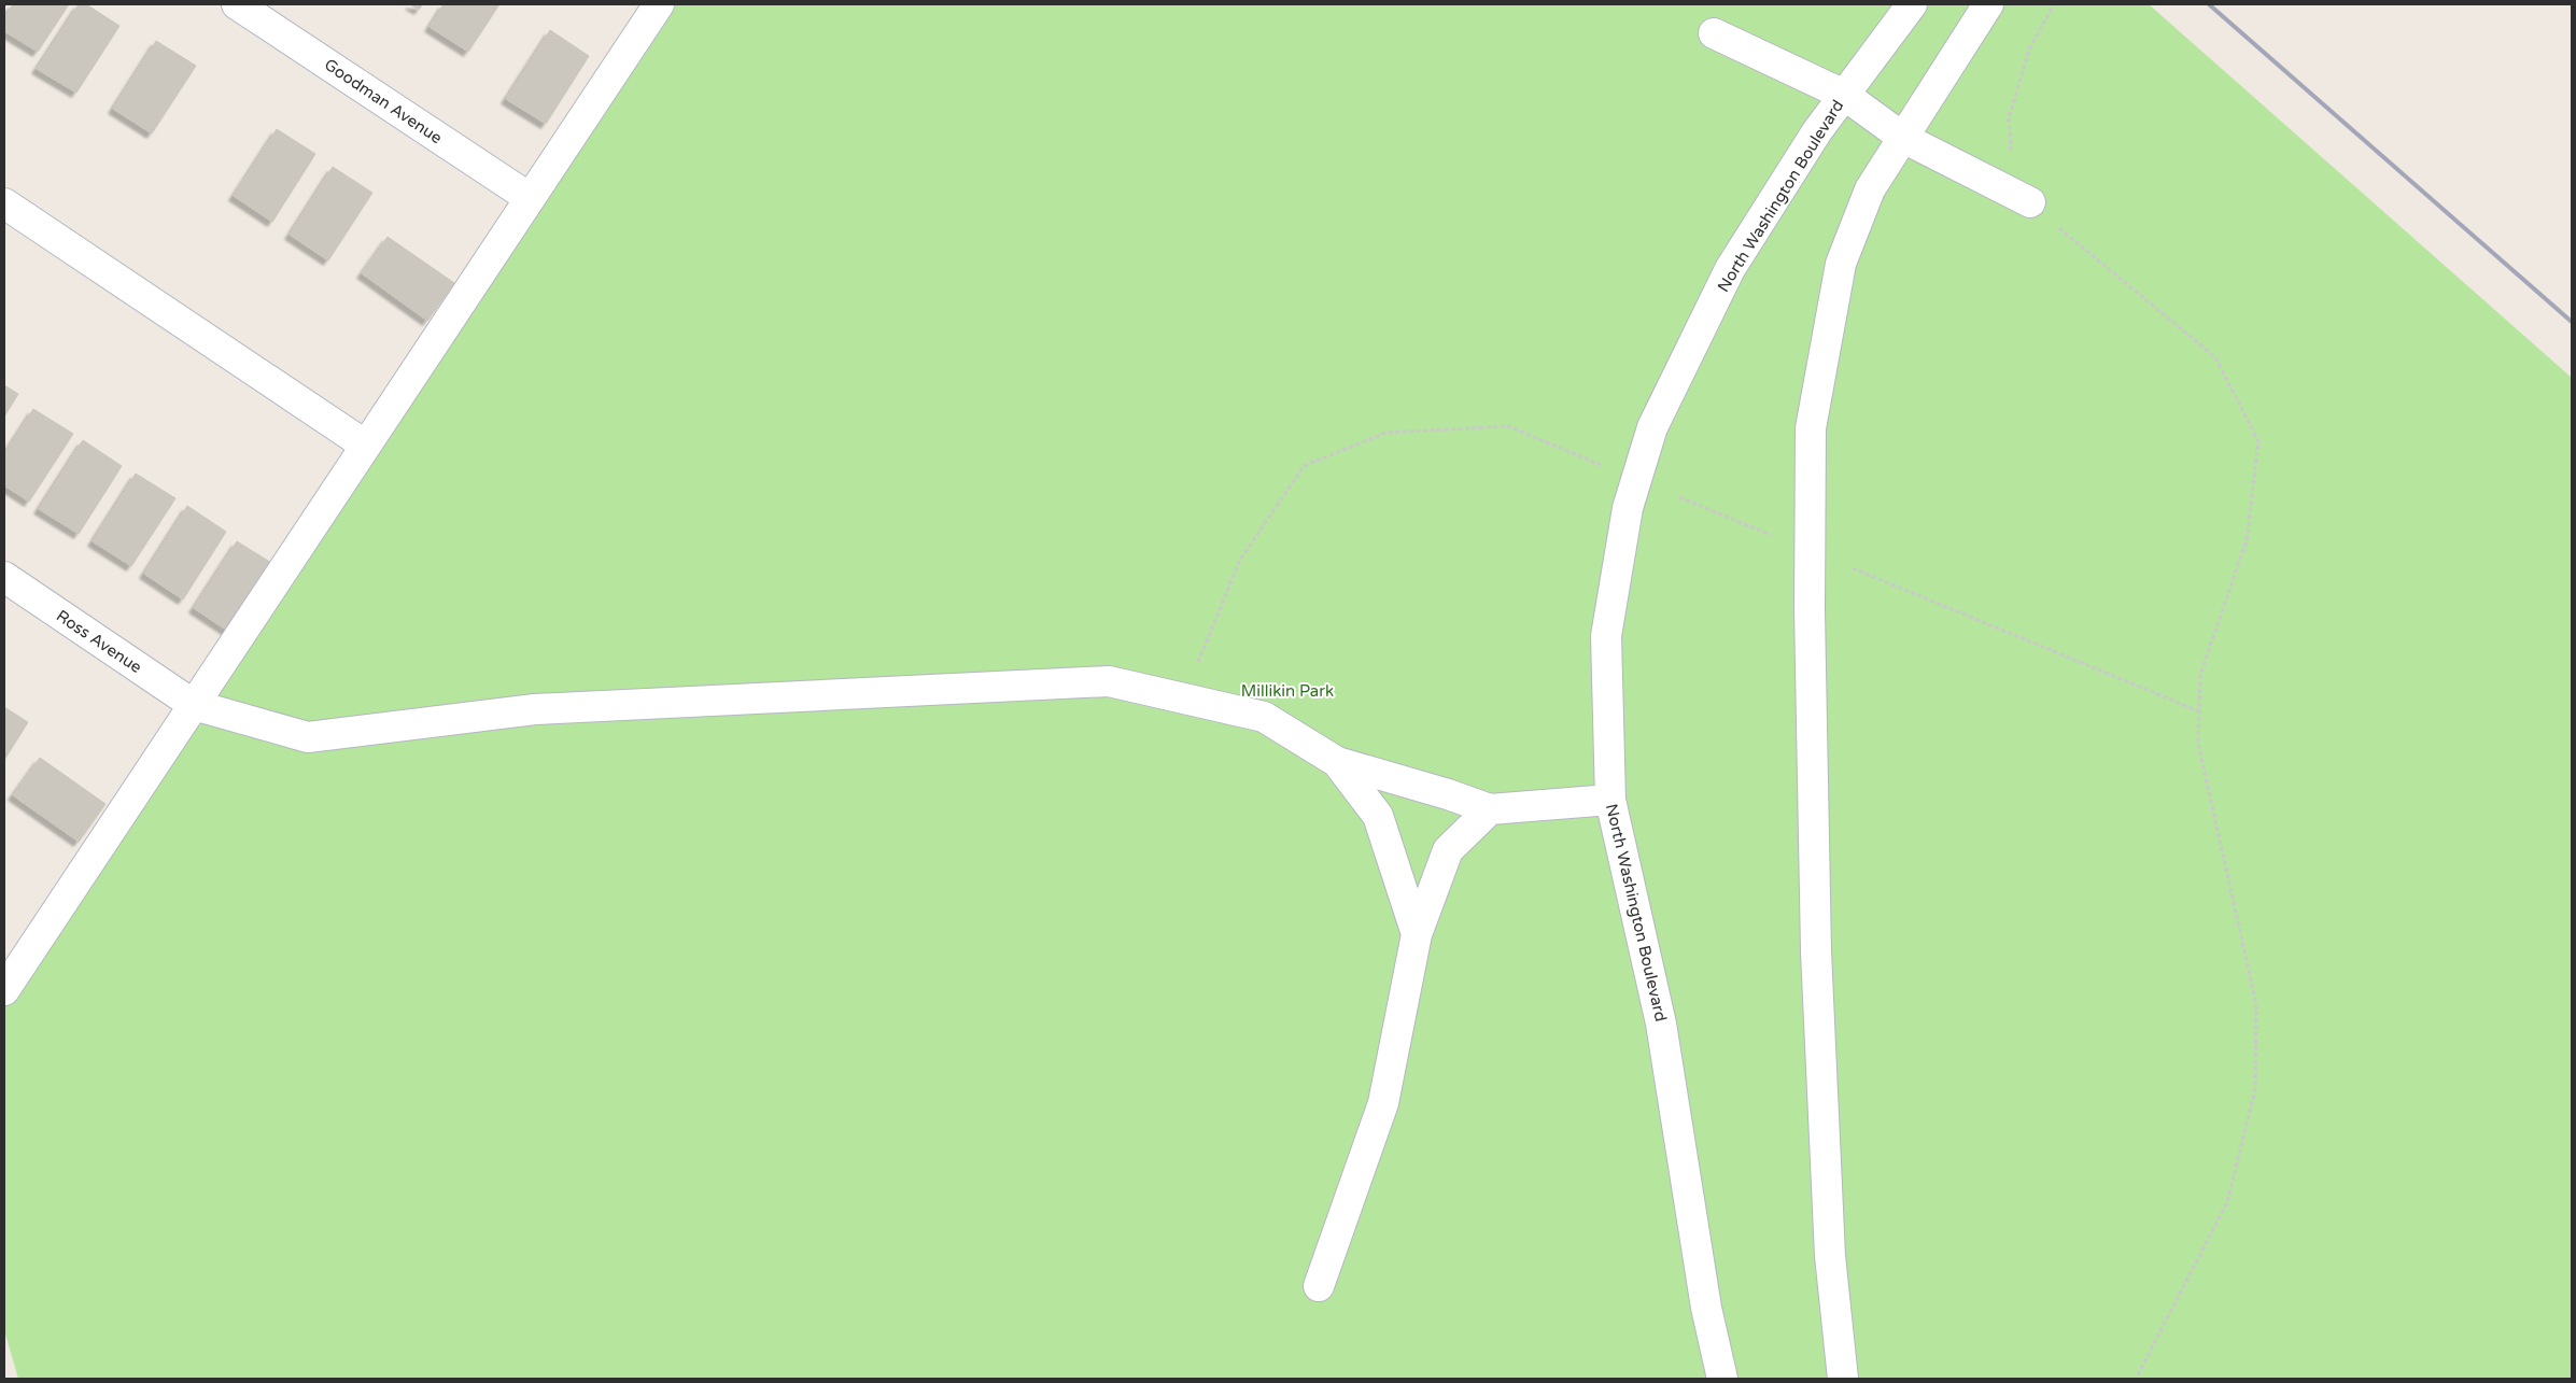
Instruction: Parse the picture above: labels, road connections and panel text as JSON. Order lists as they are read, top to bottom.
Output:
{
  "streets": {
    "street": ["Goodman Avenue", "North Washington Boulevard", "Ross Avenue"]
  },
  "parks": ["Millikin Park"]
}
